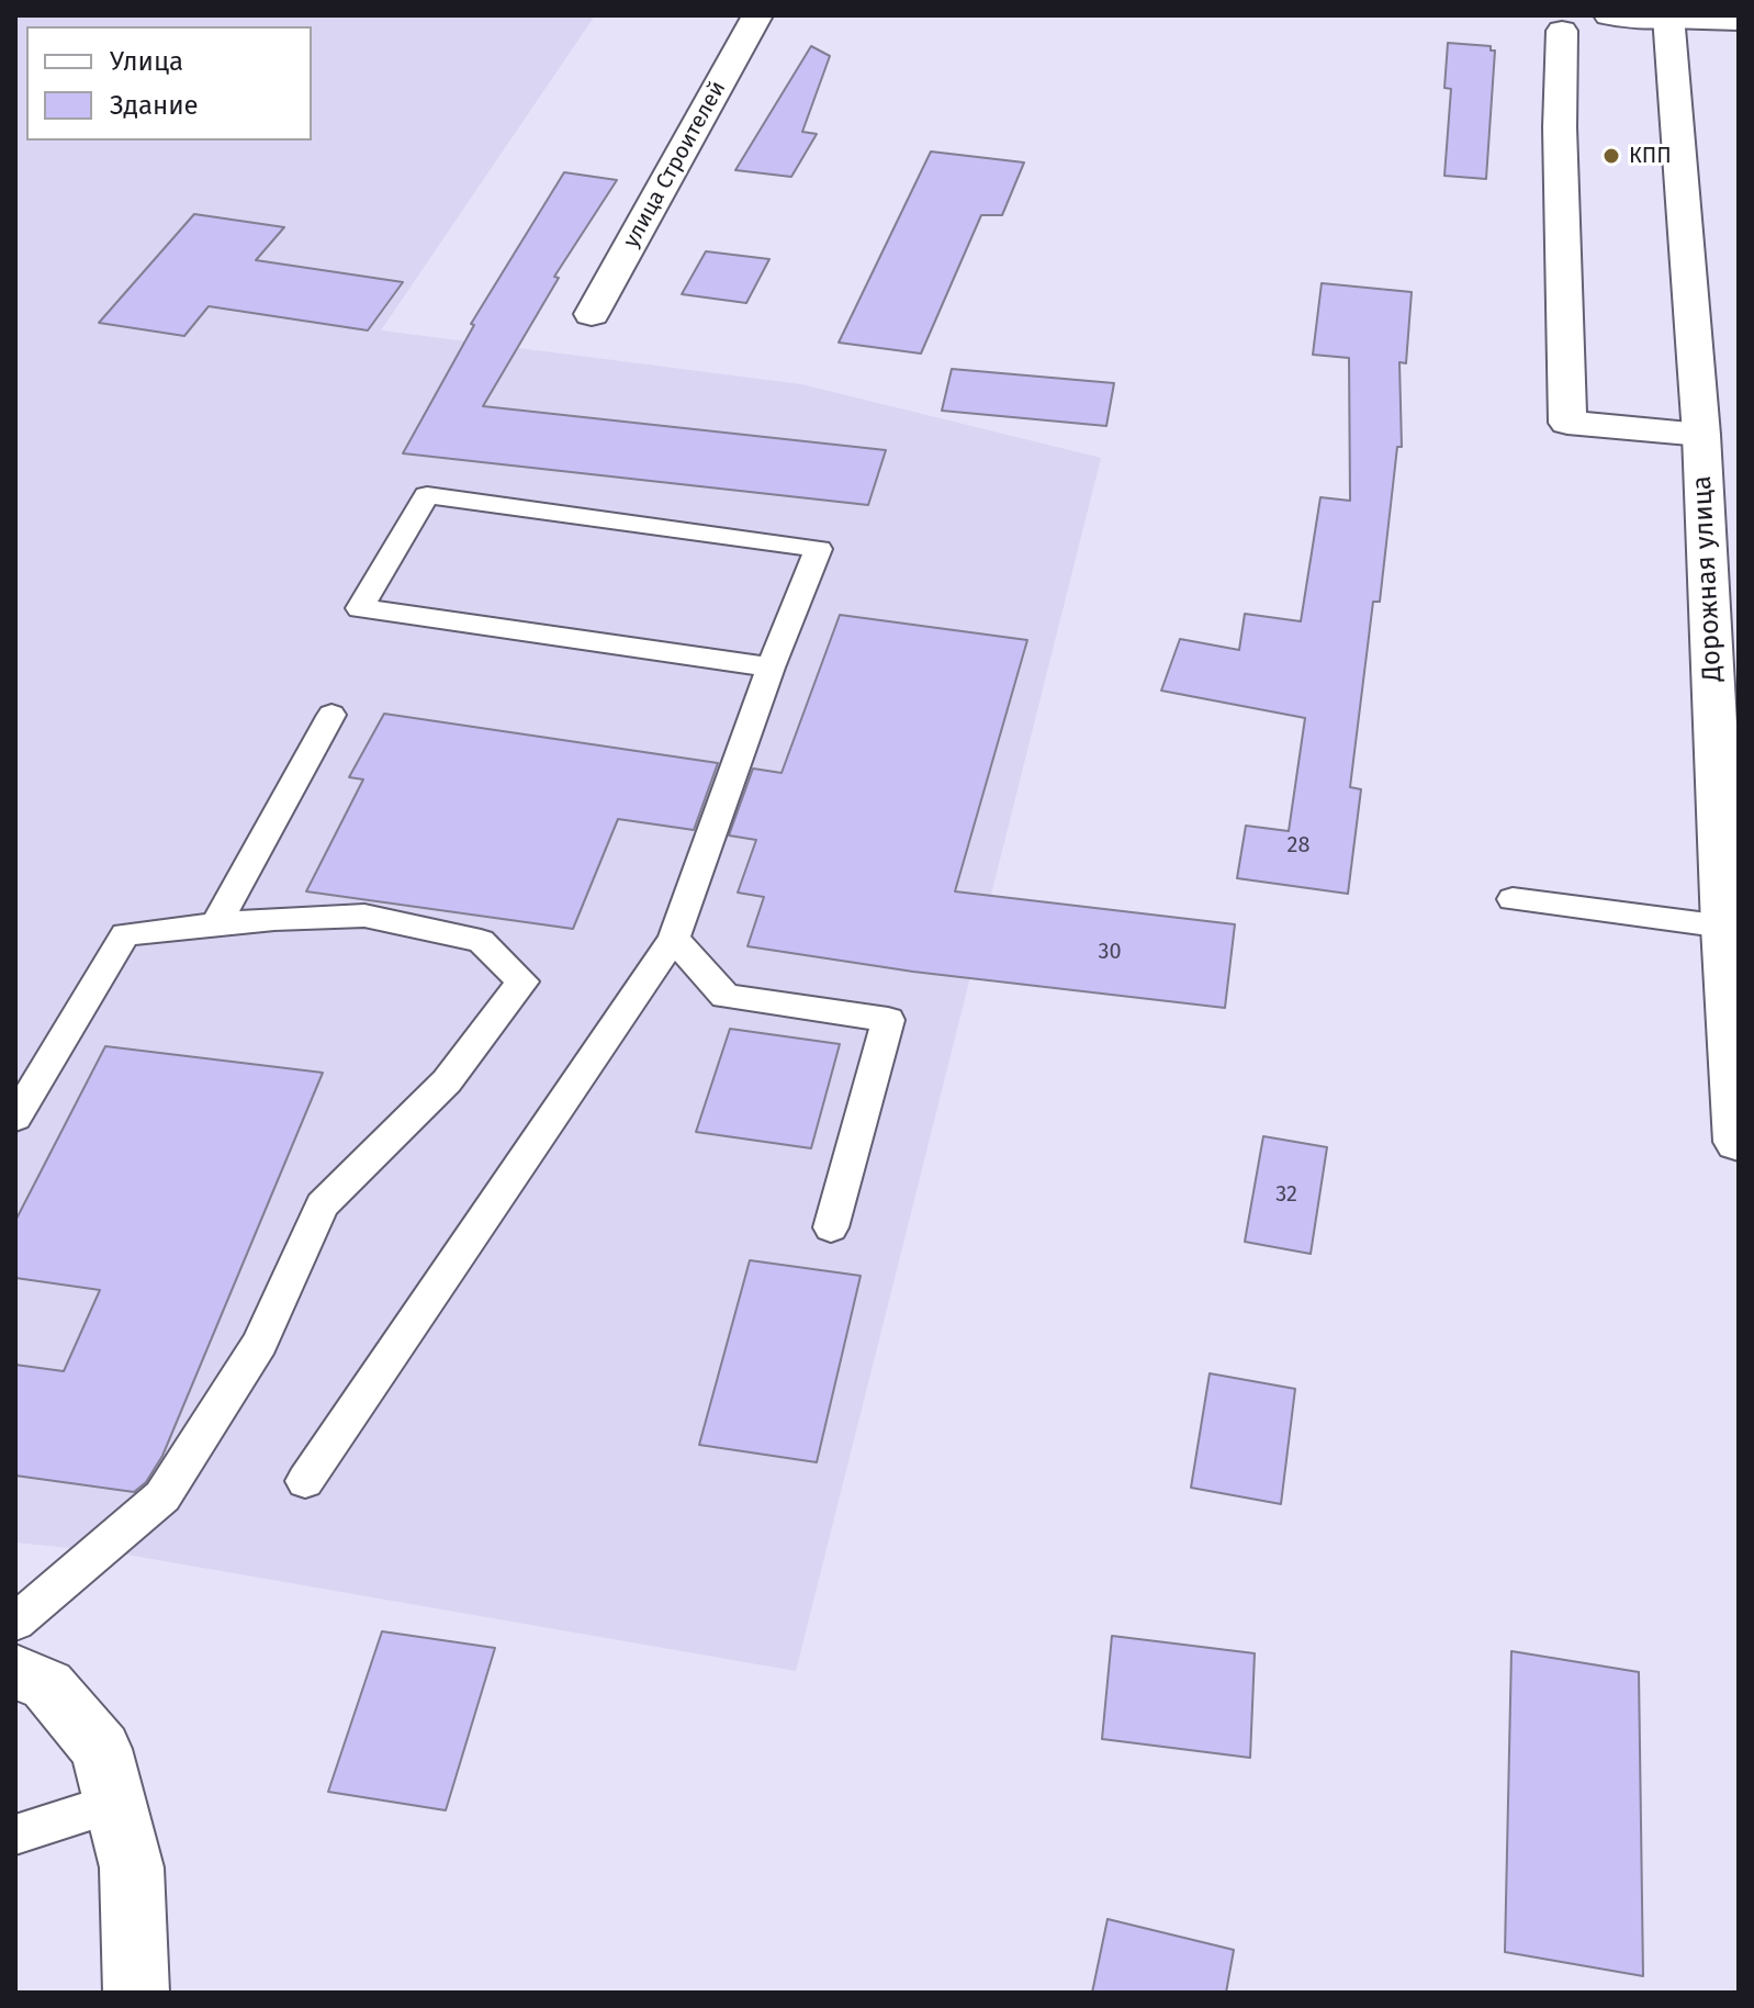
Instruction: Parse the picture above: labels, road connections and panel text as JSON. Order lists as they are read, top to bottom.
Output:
{
  "streets": {
    "street": ["улица Строителей", "Дорожная улица"]
  },
  "places": ["КПП"],
  "house_numbers": ["28", "30", "32"],
  "legend": ["Улица", "Здание"]
}
